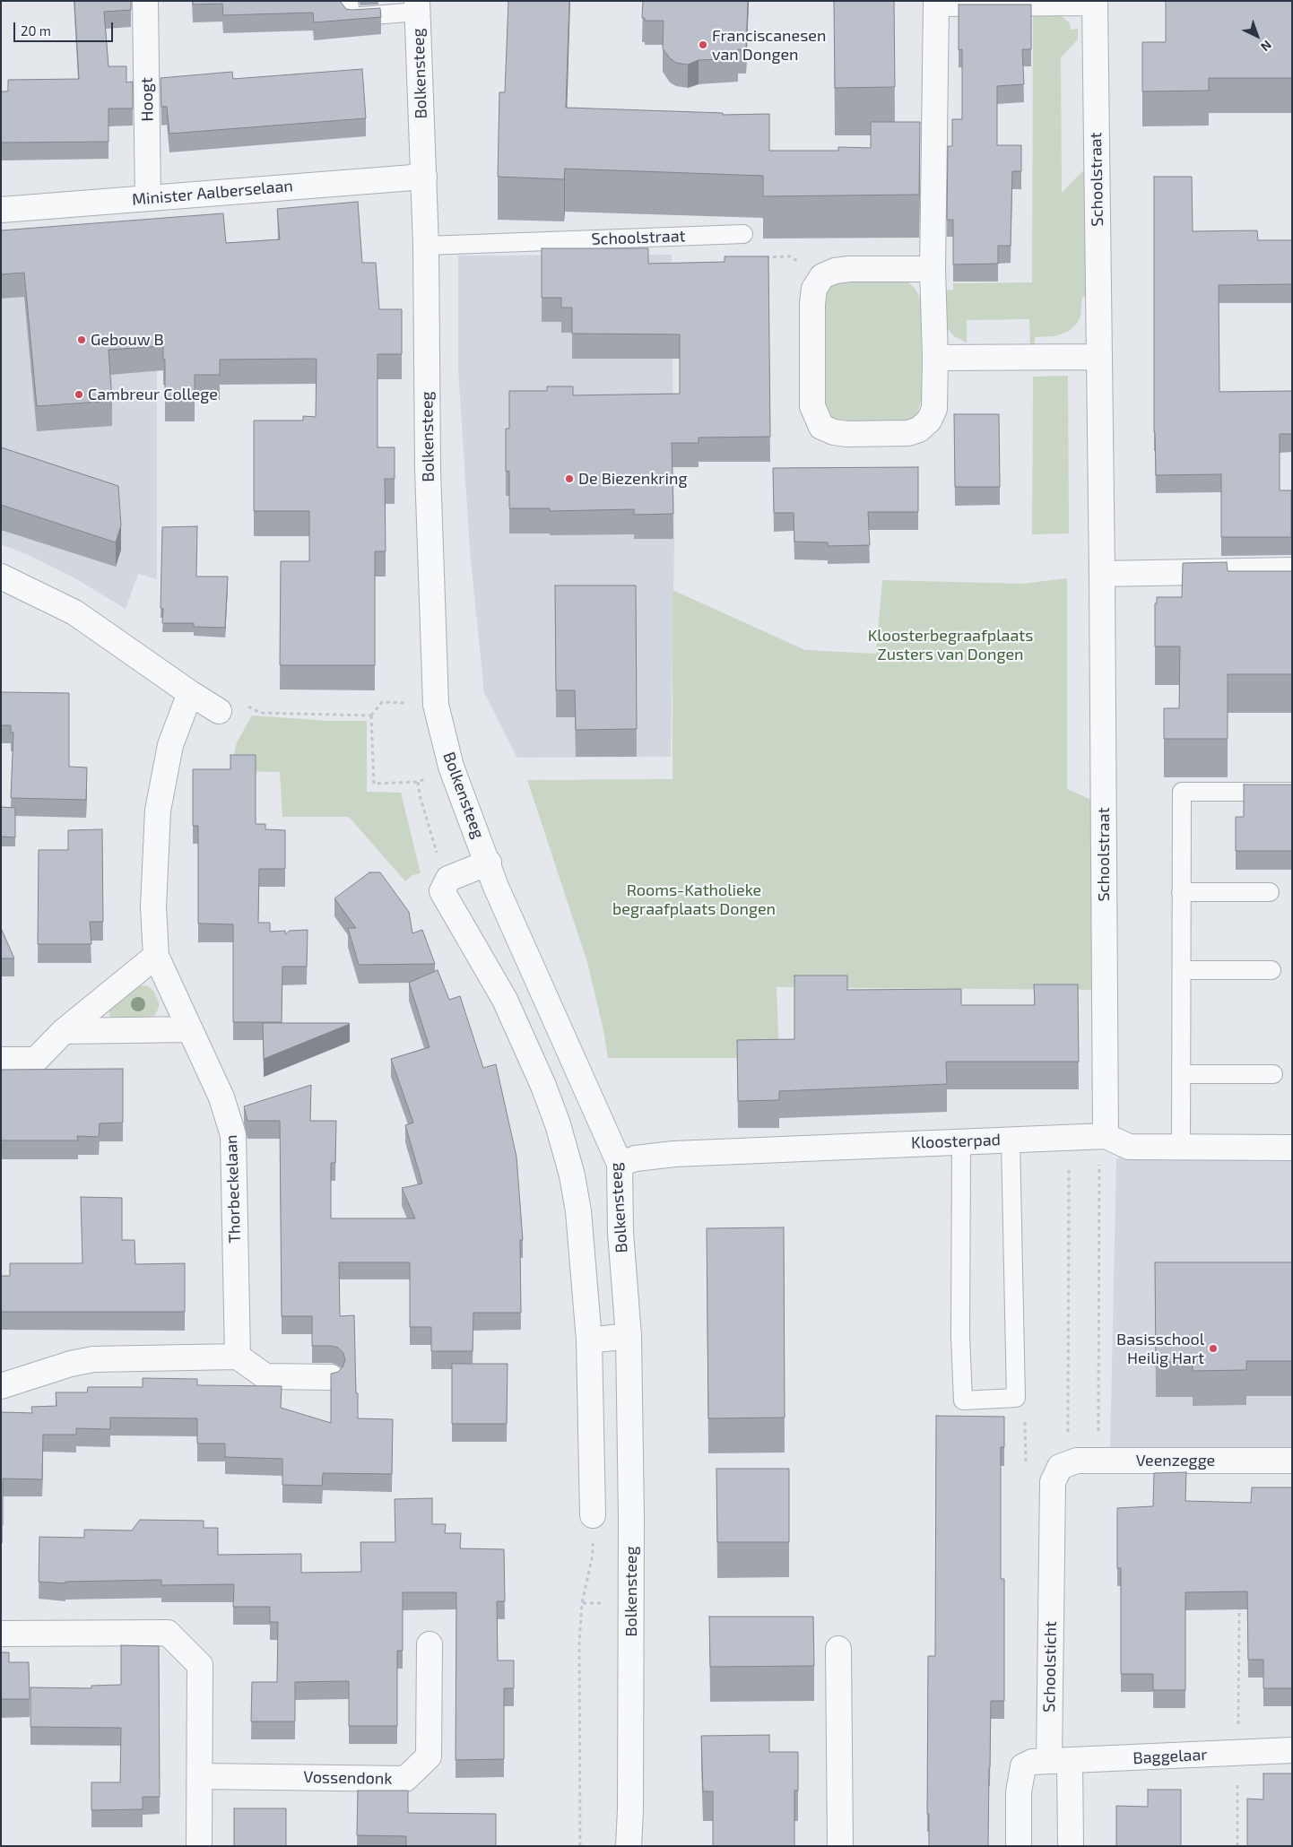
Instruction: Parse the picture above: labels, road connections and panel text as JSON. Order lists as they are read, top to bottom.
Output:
{
  "streets": {
    "street": [
      "Bolkensteeg",
      "Hoogt",
      "Schoolstraat",
      "Minister Aalberselaan",
      "Kloosterpad",
      "Thorbeckelaan",
      "Veenzegge",
      "Schoolsticht",
      "Baggelaar",
      "Vossendonk"
    ]
  },
  "crossings": [
    ["Bolkensteeg", "Schoolstraat"],
    ["Bolkensteeg", "Minister Aalberselaan"],
    ["Bolkensteeg", "Kloosterpad"],
    ["Hoogt", "Minister Aalberselaan"],
    ["Schoolstraat", "Kloosterpad"],
    ["Veenzegge", "Schoolsticht"],
    ["Schoolsticht", "Baggelaar"]
  ],
  "parks": ["Kloosterbegraafplaats Zusters van Dongen", "Rooms-Katholieke begraafplaats Dongen"],
  "places": [
    "Franciscanesen van Dongen",
    "Gebouw B",
    "Cambreur College",
    "De Biezenkring",
    "Basisschool Heilig Hart"
  ],
  "scale_bar": "20 m",
  "north": "bottom right"
}
